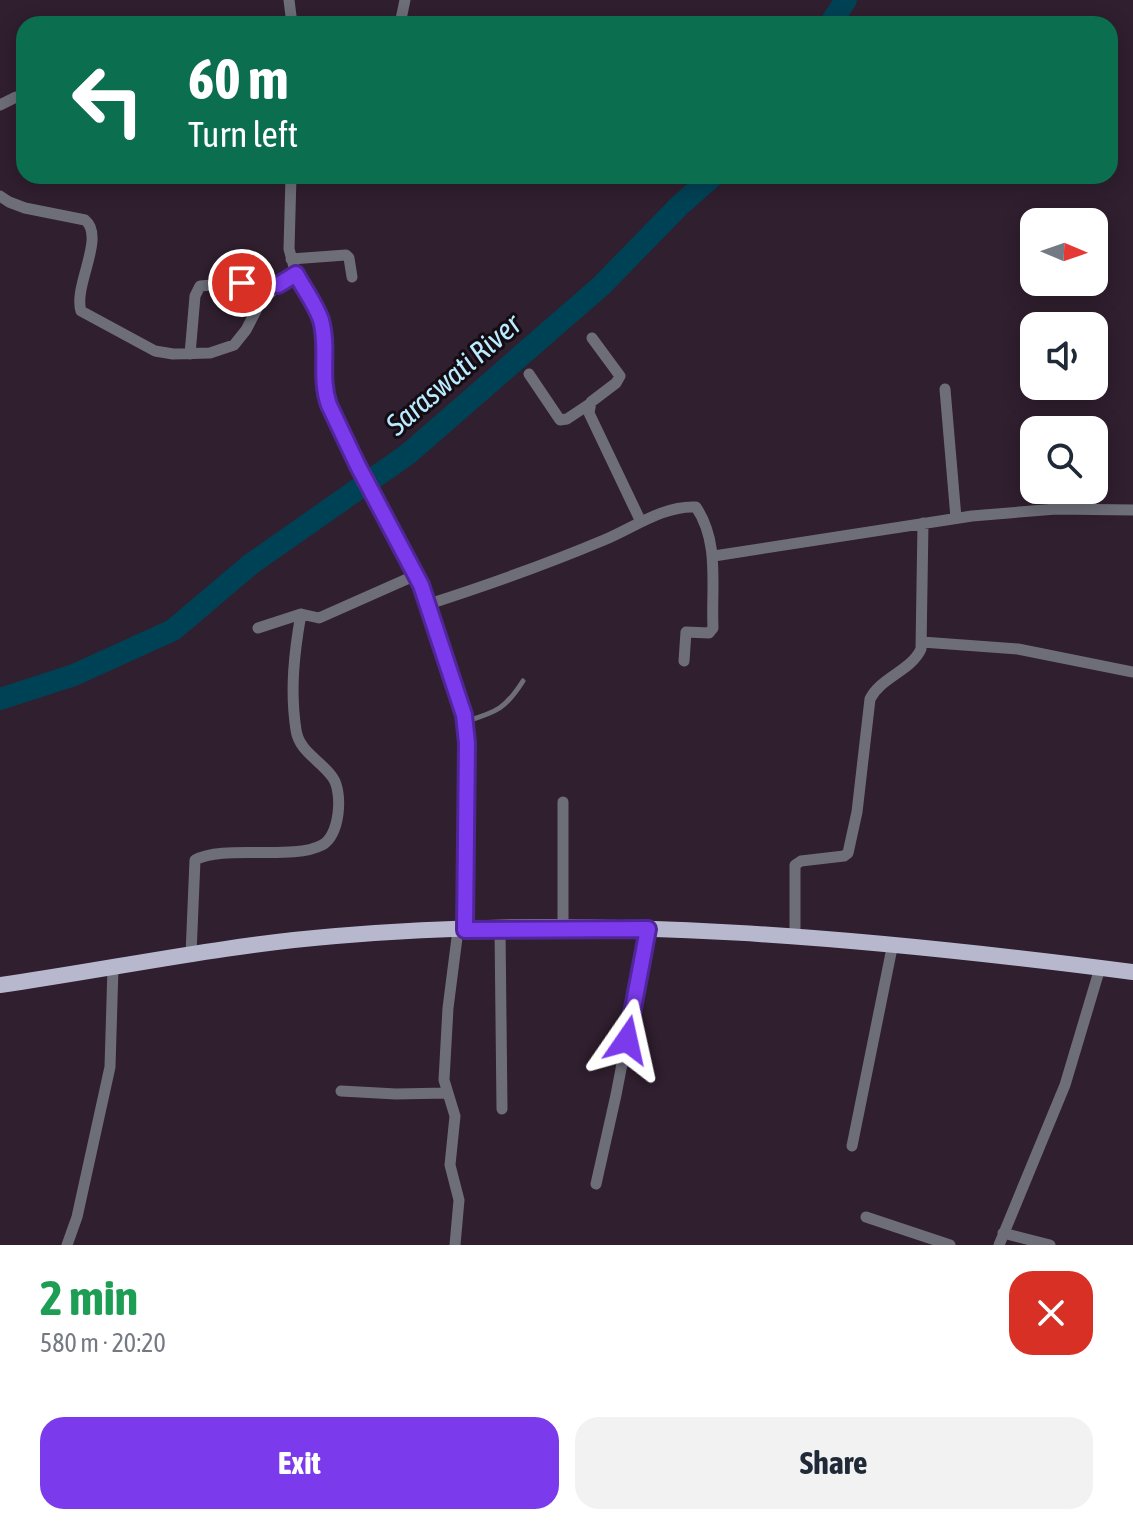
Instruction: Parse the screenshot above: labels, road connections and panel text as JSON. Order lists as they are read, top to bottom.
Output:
{
  "water": ["Saraswati River"],
  "north": "right",
  "page": {
    "turn": ["60 m", "Turn left"],
    "heading": ["2 min", "580 m · 20:20"],
    "buttons": ["Exit", "Share"]
  }
}
